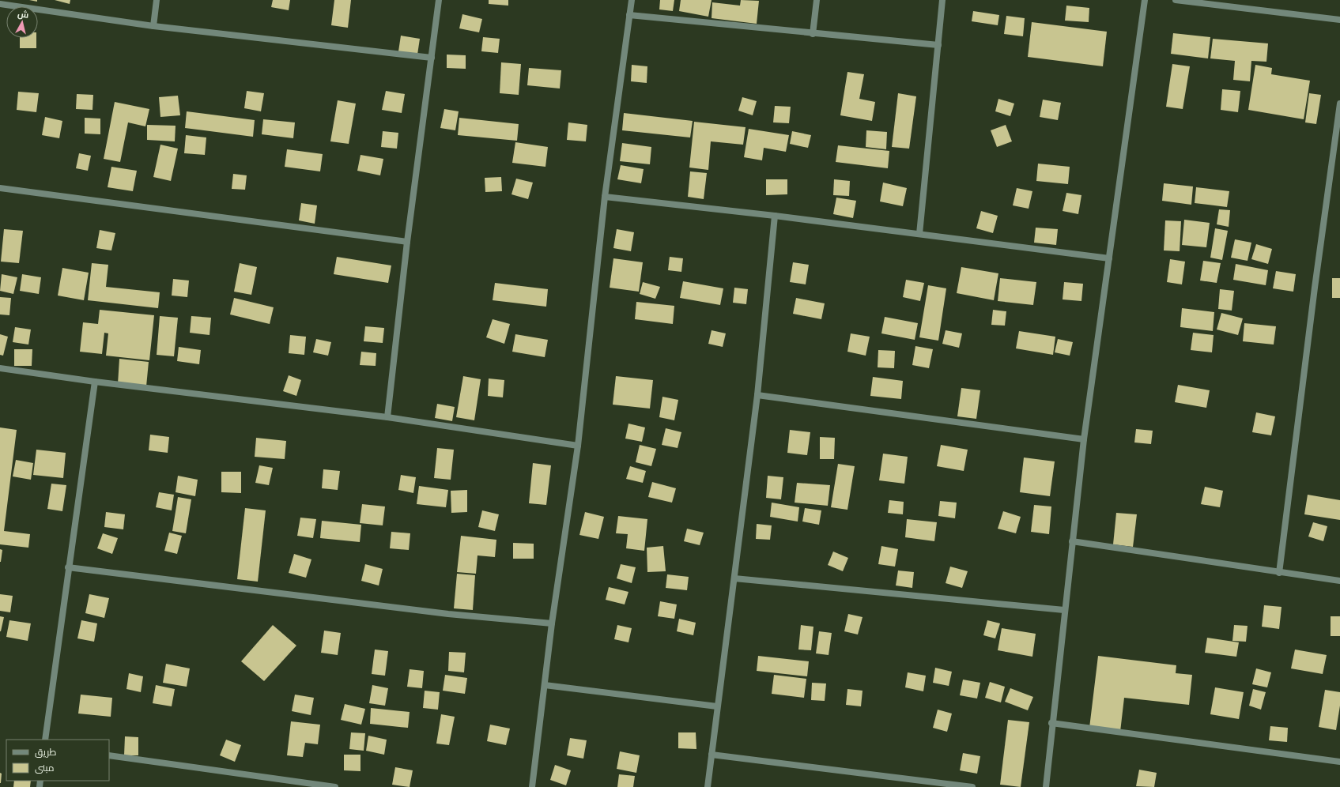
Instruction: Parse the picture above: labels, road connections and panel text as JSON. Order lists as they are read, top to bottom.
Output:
{
  "legend": ["طريق", "مبنى"],
  "north": "top"
}
